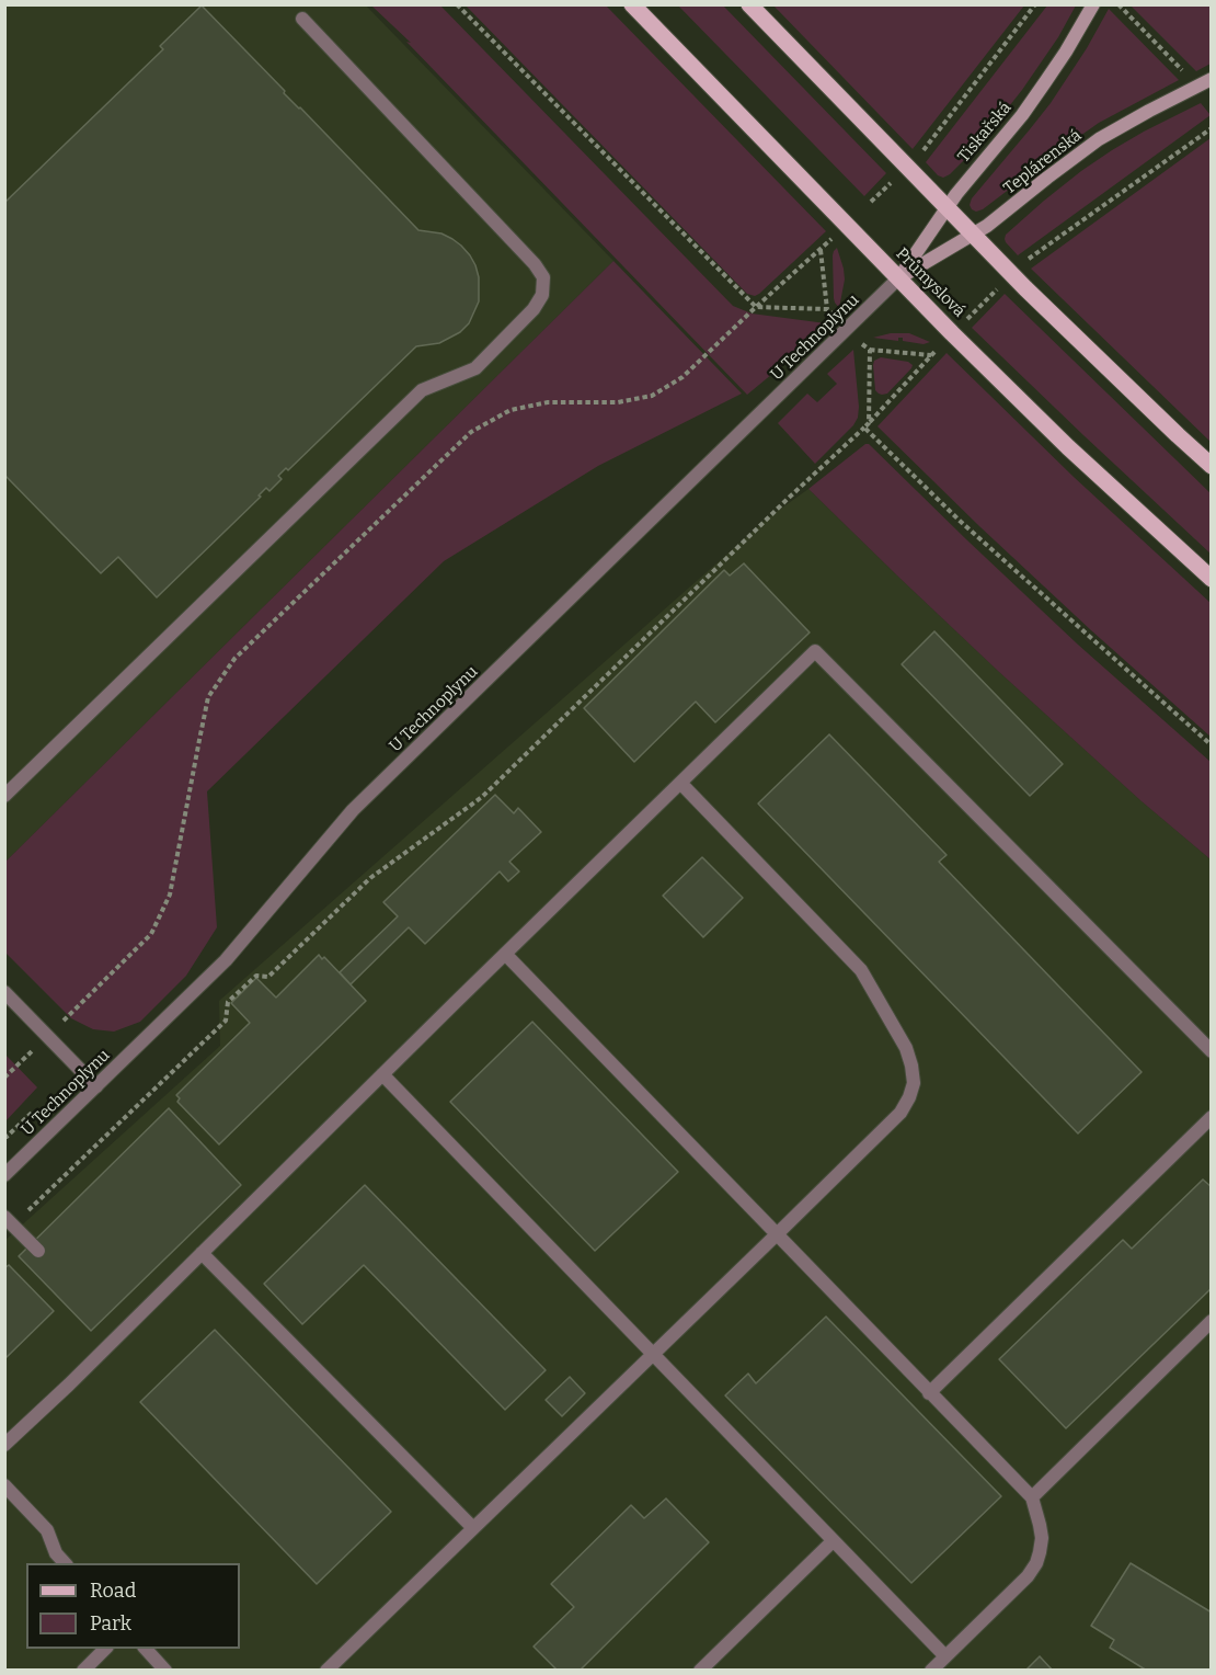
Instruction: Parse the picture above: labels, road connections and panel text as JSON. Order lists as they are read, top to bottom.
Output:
{
  "streets": {
    "main road": ["Průmyslová"],
    "street": ["Tiskařská", "Teplárenská", "U Technoplynu"]
  },
  "crossings": [
    ["Tiskařská", "Teplárenská"],
    ["Tiskařská", "Průmyslová"],
    ["Tiskařská", "U Technoplynu"],
    ["Teplárenská", "Průmyslová"],
    ["Teplárenská", "U Technoplynu"],
    ["Průmyslová", "U Technoplynu"]
  ],
  "legend": ["Road", "Park"]
}
